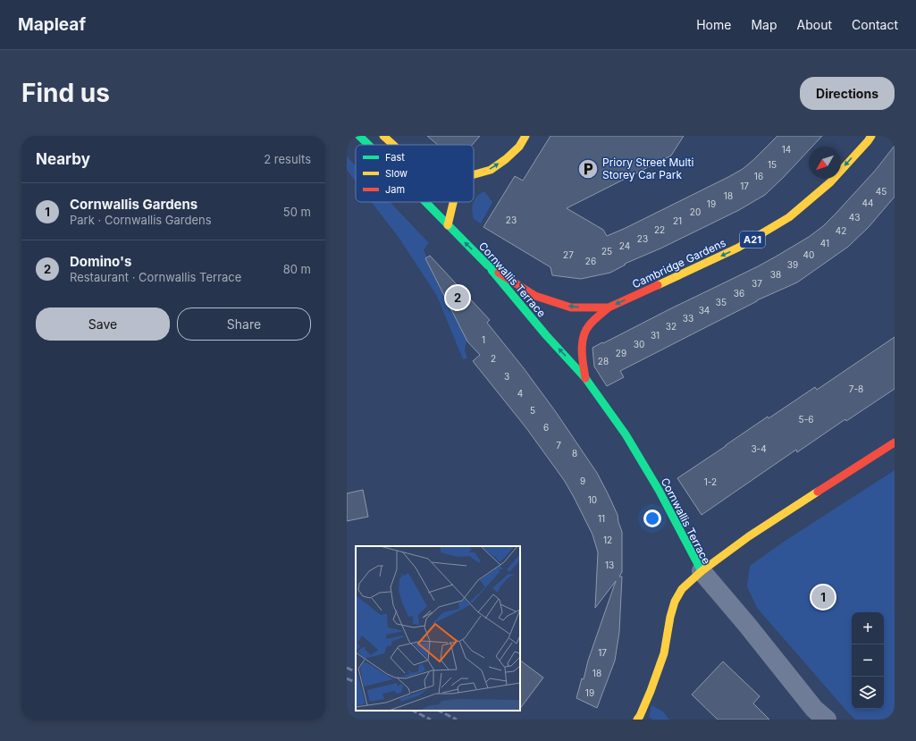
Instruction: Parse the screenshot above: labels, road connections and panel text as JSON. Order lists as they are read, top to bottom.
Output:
{
  "streets": {
    "main road": ["A21", "Cambridge Gardens", "Cornwallis Terrace"]
  },
  "crossings": [
    ["Cambridge Gardens", "Cornwallis Terrace"]
  ],
  "one_way": ["Cambridge Gardens"],
  "places": {
    "parking": ["Priory Street Multi Storey Car Park"]
  },
  "house_numbers": [
    "14",
    "15",
    "16",
    "17",
    "45",
    "18",
    "44",
    "19",
    "20",
    "43",
    "23",
    "21",
    "22",
    "42",
    "23",
    "41",
    "24",
    "25",
    "27",
    "40",
    "26",
    "39",
    "38",
    "37",
    "36",
    "35",
    "34",
    "33",
    "32",
    "31",
    "1",
    "30",
    "29",
    "2",
    "28",
    "3",
    "7-8",
    "4",
    "5",
    "5-6",
    "6",
    "7",
    "3-4",
    "8",
    "9",
    "1-2",
    "10",
    "11",
    "12",
    "13",
    "17",
    "18",
    "19"
  ],
  "legend": ["Fast", "Slow", "Jam"],
  "north": "bottom left",
  "page": {
    "header": "Mapleaf",
    "nav": [
      "Home",
      "Map",
      "About",
      "Contact"
    ],
    "buttons": [
      "Directions",
      ["Save", "Share"]
    ],
    "title": "Find us",
    "heading": ["Nearby", "2 results"],
    "list": [
      {
        "mark": "1",
        "name": "Cornwallis Gardens",
        "note": "Park · Cornwallis Gardens",
        "value": "50 m"
      },
      {
        "mark": "2",
        "name": "Domino's",
        "note": "Restaurant · Cornwallis Terrace",
        "value": "80 m"
      }
    ],
    "pins": ["2", "1"],
    "map_buttons": ["+", "−"]
  }
}
